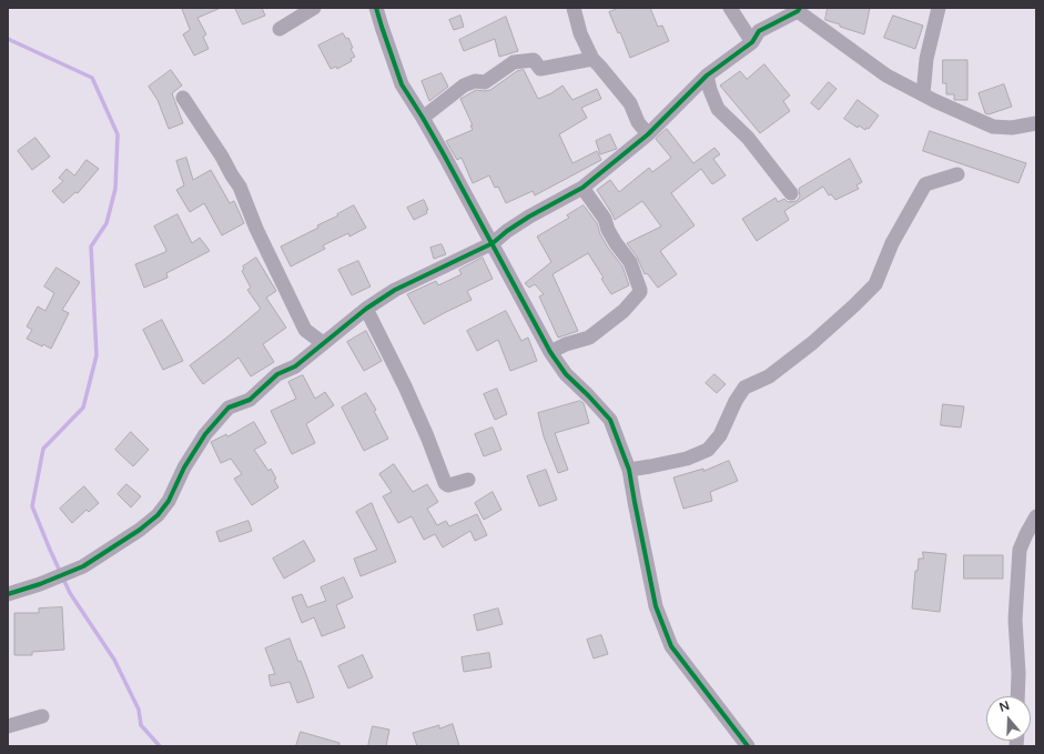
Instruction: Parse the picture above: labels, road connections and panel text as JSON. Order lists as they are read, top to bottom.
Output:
{
  "north": "top"
}
